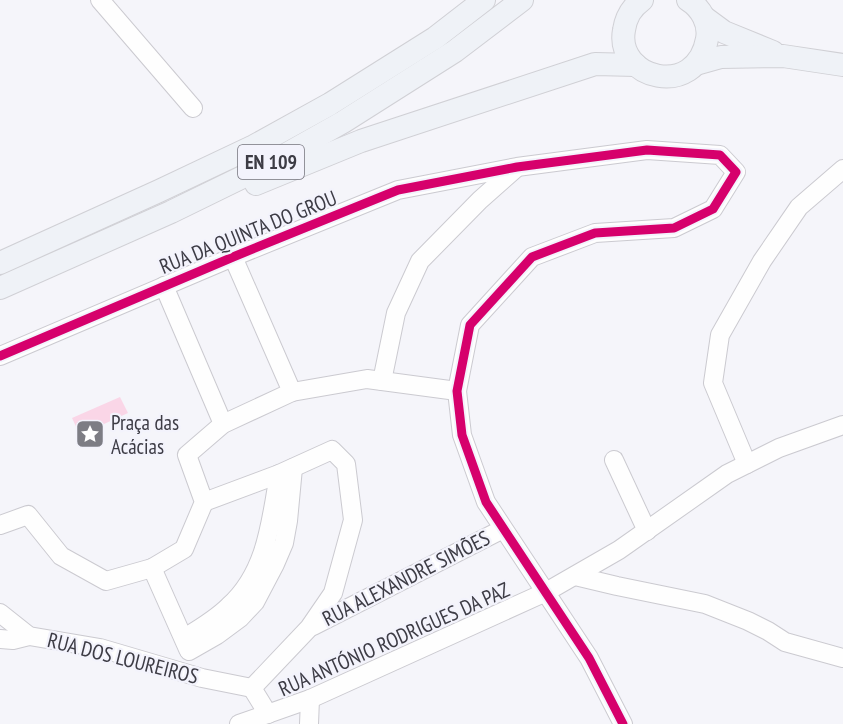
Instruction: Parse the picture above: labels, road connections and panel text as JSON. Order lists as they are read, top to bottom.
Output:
{
  "streets": {
    "main road": ["EN 109"],
    "street": [
      "RUA DA QUINTA DO GROU",
      "RUA ALEXANDRE SIMÕES",
      "RUA ANTÓNIO RODRIGUES DA PAZ",
      "RUA DOS LOUREIROS"
    ]
  },
  "places": {
    "place": ["Praça das Acácias"]
  }
}
